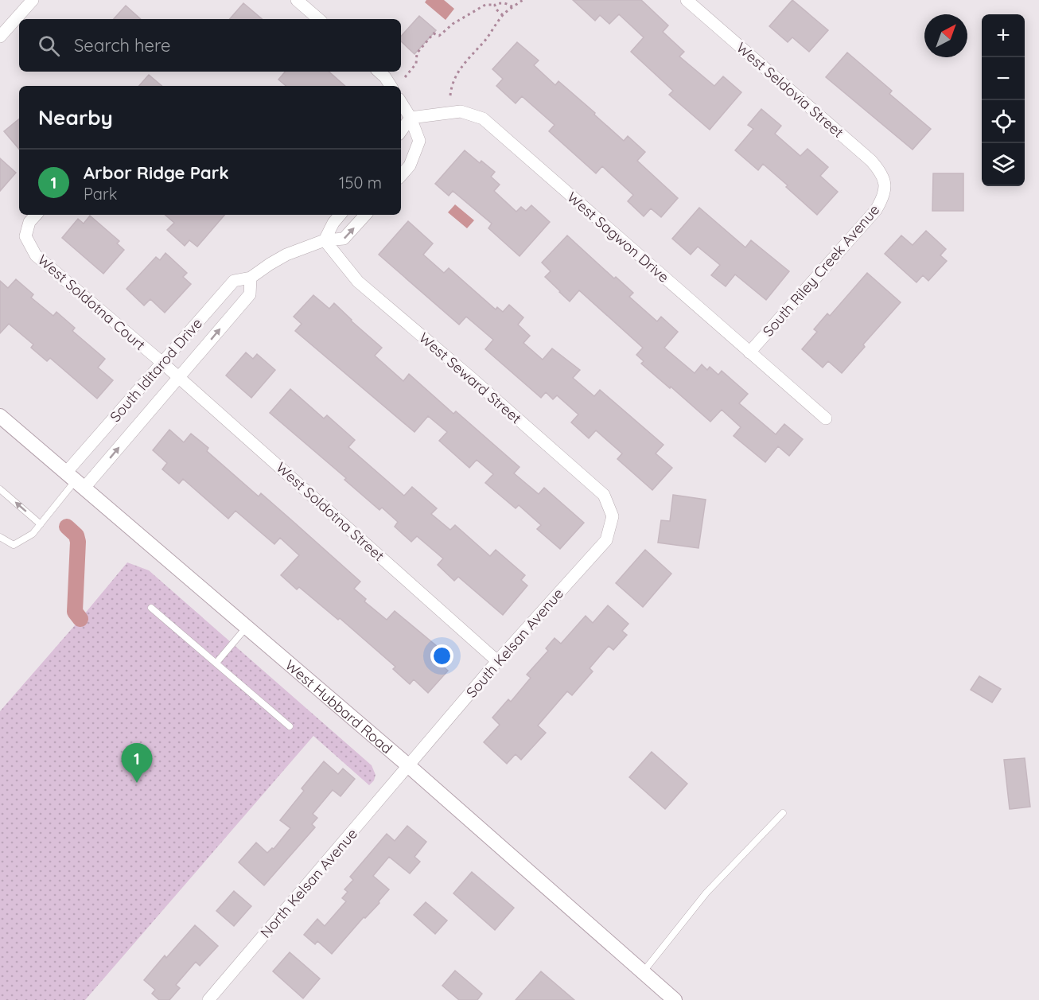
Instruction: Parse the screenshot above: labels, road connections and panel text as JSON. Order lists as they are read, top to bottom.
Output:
{
  "streets": {
    "street": [
      "West Seldovia Street",
      "West Sagwon Drive",
      "South Riley Creek Avenue",
      "West Soldotna Court",
      "South Iditarod Drive",
      "West Seward Street",
      "West Soldotna Street",
      "South Kelsan Avenue",
      "West Hubbard Road",
      "North Kelsan Avenue"
    ]
  },
  "crossings": [
    ["West Seldovia Street", "South Riley Creek Avenue"],
    ["West Sagwon Drive", "South Riley Creek Avenue"],
    ["West Soldotna Court", "South Iditarod Drive"],
    ["West Soldotna Court", "West Soldotna Street"],
    ["South Iditarod Drive", "West Seward Street"],
    ["South Iditarod Drive", "West Soldotna Street"],
    ["South Iditarod Drive", "West Hubbard Road"],
    ["West Seward Street", "South Kelsan Avenue"],
    ["West Soldotna Street", "South Kelsan Avenue"],
    ["South Kelsan Avenue", "West Hubbard Road"],
    ["South Kelsan Avenue", "North Kelsan Avenue"],
    ["West Hubbard Road", "North Kelsan Avenue"]
  ],
  "north": "top right",
  "page": {
    "map_buttons": ["+", "−"],
    "search": "Search here",
    "heading": "Nearby",
    "list": [
      {
        "mark": "1",
        "name": "Arbor Ridge Park",
        "note": "Park",
        "value": "150 m"
      }
    ],
    "pins": "1"
  }
}
